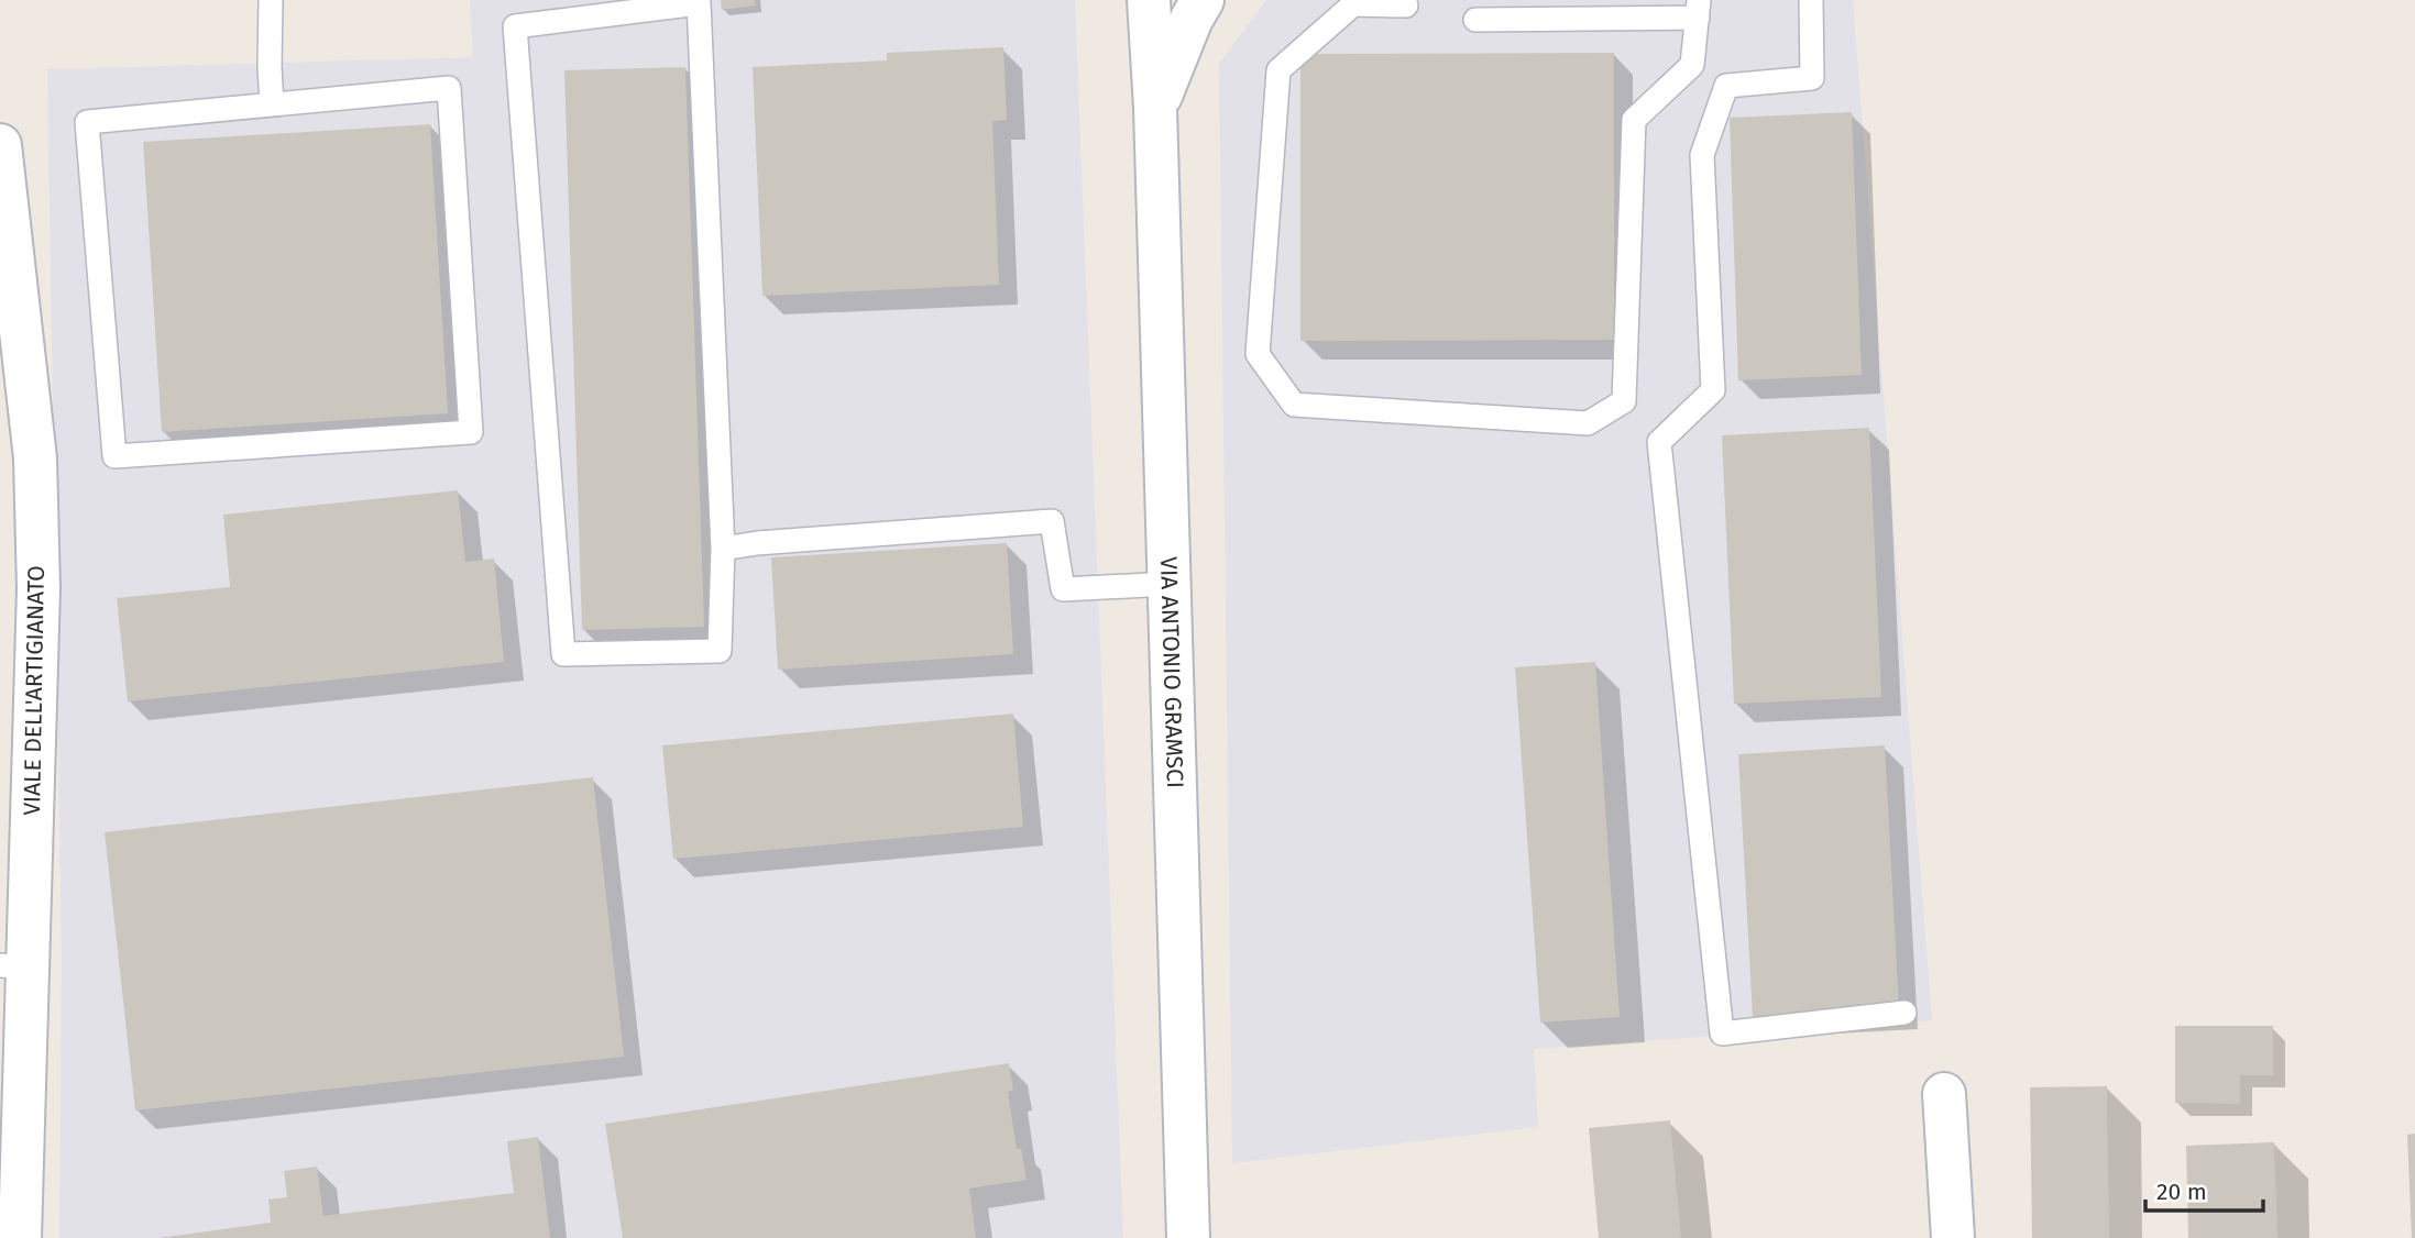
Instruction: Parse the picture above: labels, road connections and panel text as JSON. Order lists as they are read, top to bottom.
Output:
{
  "streets": {
    "street": ["VIA ANTONIO GRAMSCI", "VIALE DELL'ARTIGIANATO"]
  },
  "scale_bar": "20 m"
}
